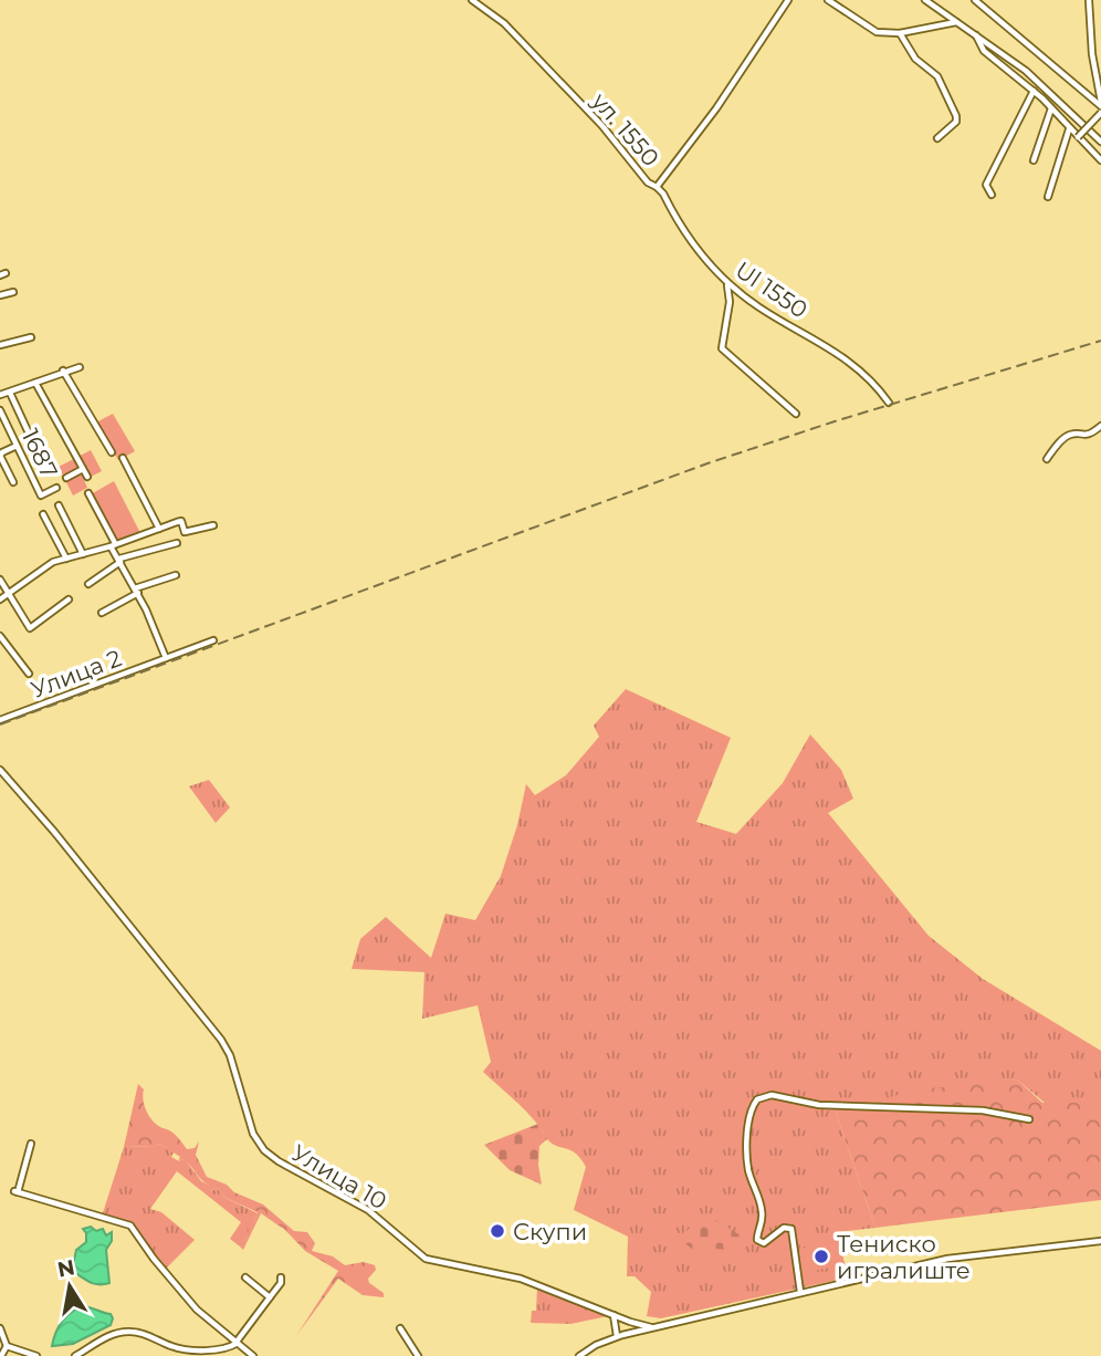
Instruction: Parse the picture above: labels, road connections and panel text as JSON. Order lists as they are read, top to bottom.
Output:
{
  "streets": {
    "street": [
      "ул. 1550",
      "Ul 1550",
      "1687",
      "Улица 2",
      "Улица 10"
    ]
  },
  "crossings": [
    ["ул. 1550", "Ul 1550"]
  ],
  "places": ["Скупи", "Тениско игралиште"],
  "north": "top"
}
